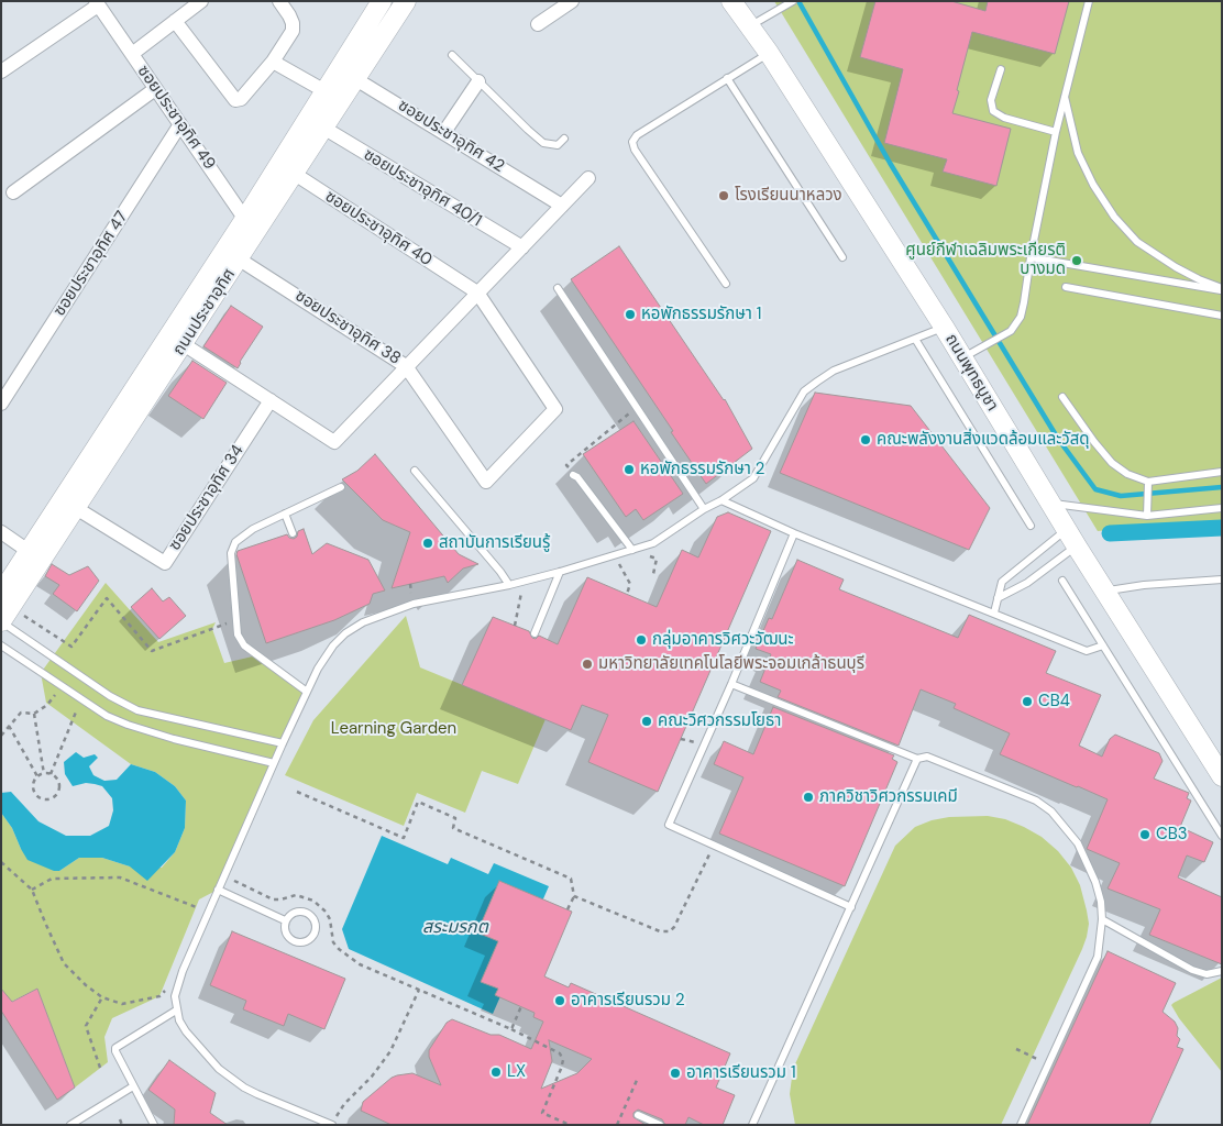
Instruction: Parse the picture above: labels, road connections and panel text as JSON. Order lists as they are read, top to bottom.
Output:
{
  "streets": {
    "main road": ["ถนนประชาอุทิศ", "ถนนพุทธบูชา"],
    "street": [
      "ซอยประชาอุทิศ 49",
      "ซอยประชาอุทิศ 42",
      "ซอยประชาอุทิศ 40/1",
      "ซอยประชาอุทิศ 40",
      "ซอยประชาอุทิศ 47",
      "ซอยประชาอุทิศ 38",
      "ซอยประชาอุทิศ 34"
    ]
  },
  "crossings": [
    ["ซอยประชาอุทิศ 49", "ซอยประชาอุทิศ 47"],
    ["ซอยประชาอุทิศ 49", "ถนนประชาอุทิศ"],
    ["ซอยประชาอุทิศ 42", "ถนนประชาอุทิศ"],
    ["ซอยประชาอุทิศ 40/1", "ถนนประชาอุทิศ"],
    ["ซอยประชาอุทิศ 40", "ถนนประชาอุทิศ"],
    ["ซอยประชาอุทิศ 40", "ซอยประชาอุทิศ 38"],
    ["ถนนประชาอุทิศ", "ซอยประชาอุทิศ 38"],
    ["ถนนประชาอุทิศ", "ซอยประชาอุทิศ 34"]
  ],
  "water": ["สระมรกต"],
  "parks": ["Learning Garden"],
  "places": [
    "โรงเรียนนาหลวง",
    "ศูนย์กีฬาเฉลิมพระเกียรติ บางมด",
    "หอพักธรรมรักษา 1",
    "คณะพลังงานสิ่งแวดล้อมและวัสดุ",
    "หอพักธรรมรักษา 2",
    "สถาบันการเรียนรู้",
    "กลุ่มอาคารวิศวะวัฒนะ",
    "มหาวิทยาลัยเทคโนโลยีพระจอมเกล้าธนบุรี",
    "CB4",
    "คณะวิศวกรรมโยธา",
    "ภาควิชาวิศวกรรมเคมี",
    "CB3",
    "อาคารเรียนรวม 2",
    "LX",
    "อาคารเรียนรวม 1"
  ]
}
